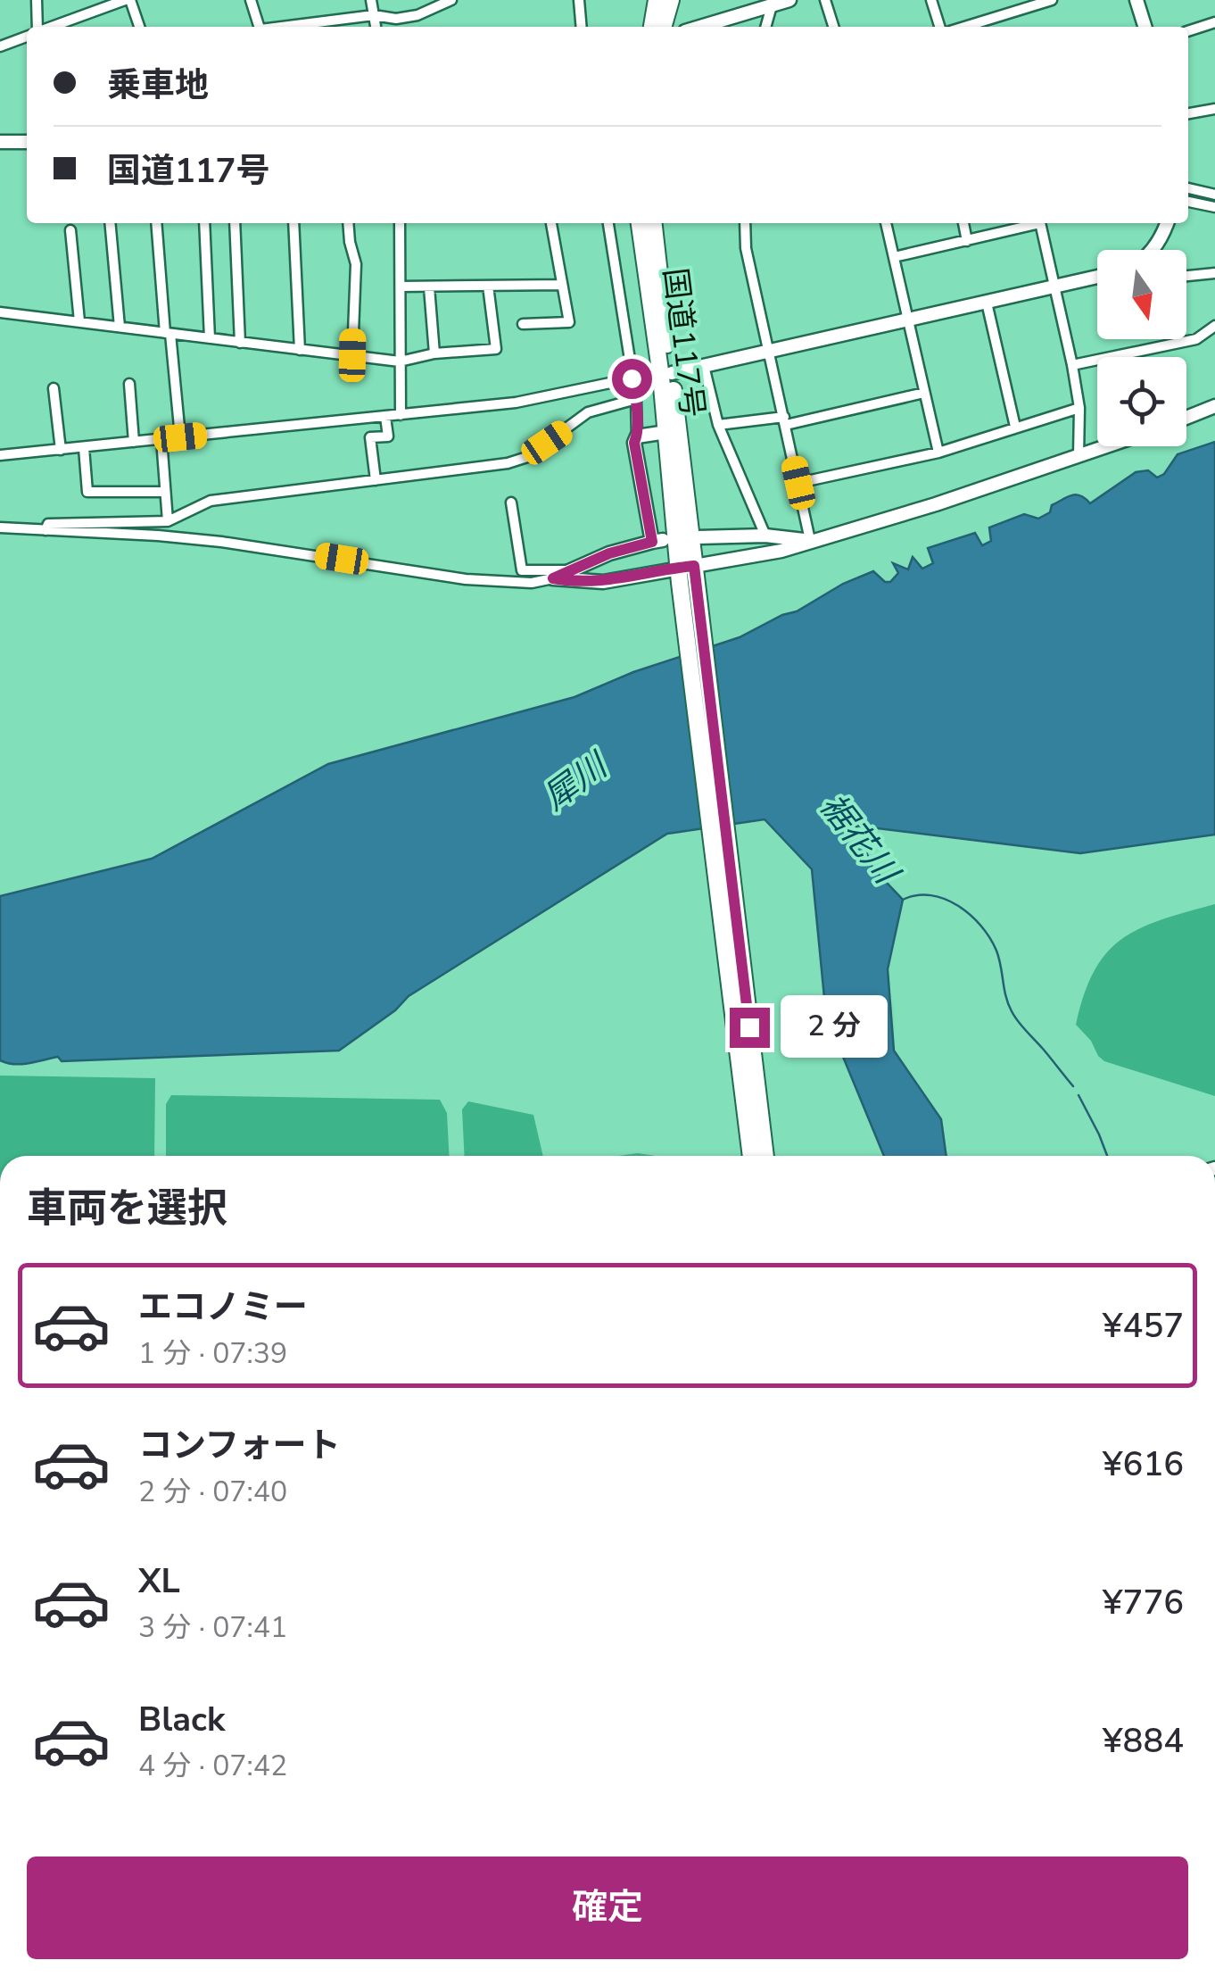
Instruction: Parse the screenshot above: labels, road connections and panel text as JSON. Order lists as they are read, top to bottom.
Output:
{
  "streets": {
    "highway": ["国道117号"]
  },
  "water": ["犀川", "裾花川"],
  "north": "bottom",
  "page": {
    "banner": ["乗車地", "国道117号"],
    "bubble": "2 分",
    "heading": "車両を選択",
    "list": [
      {
        "name": "エコノミー",
        "note": "1 分 · 07:39",
        "value": "¥457"
      },
      {
        "name": "コンフォート",
        "note": "2 分 · 07:40",
        "value": "¥616"
      },
      {
        "name": "XL",
        "note": "3 分 · 07:41",
        "value": "¥776"
      },
      {
        "name": "Black",
        "note": "4 分 · 07:42",
        "value": "¥884"
      }
    ],
    "buttons": "確定"
  }
}
